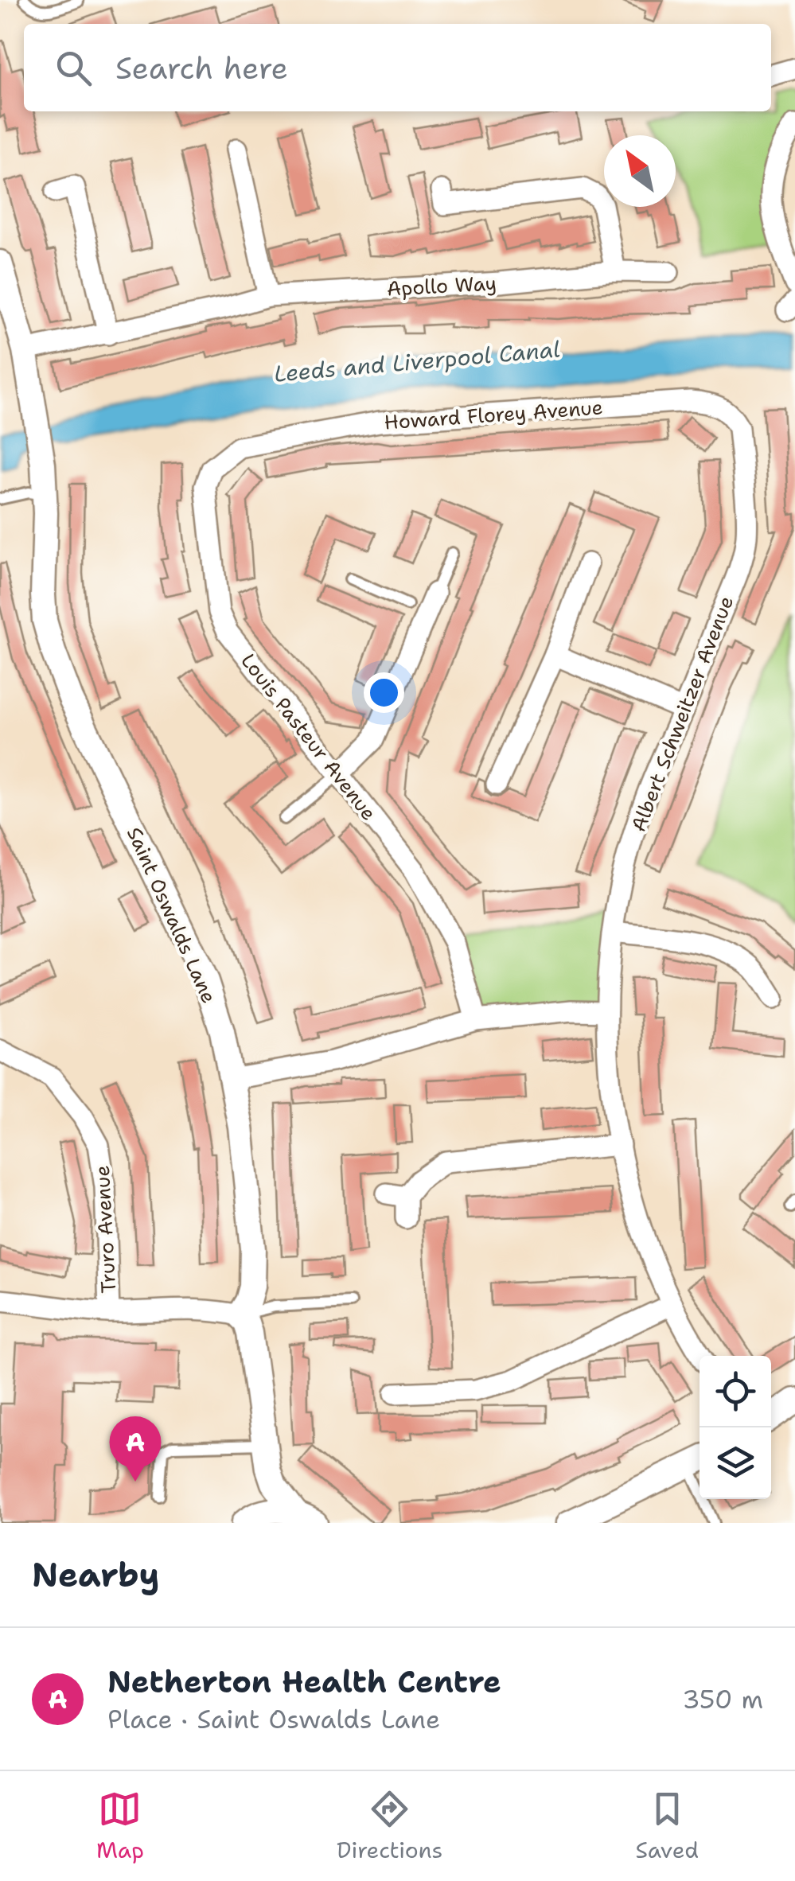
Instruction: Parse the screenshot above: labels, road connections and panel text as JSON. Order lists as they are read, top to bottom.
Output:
{
  "streets": {
    "street": [
      "Apollo Way",
      "Howard Florey Avenue",
      "Albert Schweitzer Avenue",
      "Louis Pasteur Avenue",
      "Saint Oswalds Lane",
      "Truro Avenue"
    ]
  },
  "crossings": [
    ["Apollo Way", "Saint Oswalds Lane"],
    ["Howard Florey Avenue", "Albert Schweitzer Avenue"],
    ["Howard Florey Avenue", "Louis Pasteur Avenue"]
  ],
  "water": ["Leeds and Liverpool Canal"],
  "north": "top left",
  "page": {
    "search": "Search here",
    "pins": "A",
    "heading": "Nearby",
    "list": [
      {
        "mark": "A",
        "name": "Netherton Health Centre",
        "note": "Place · Saint Oswalds Lane",
        "value": "350 m"
      }
    ],
    "nav": ["Map", "Directions", "Saved"]
  }
}
